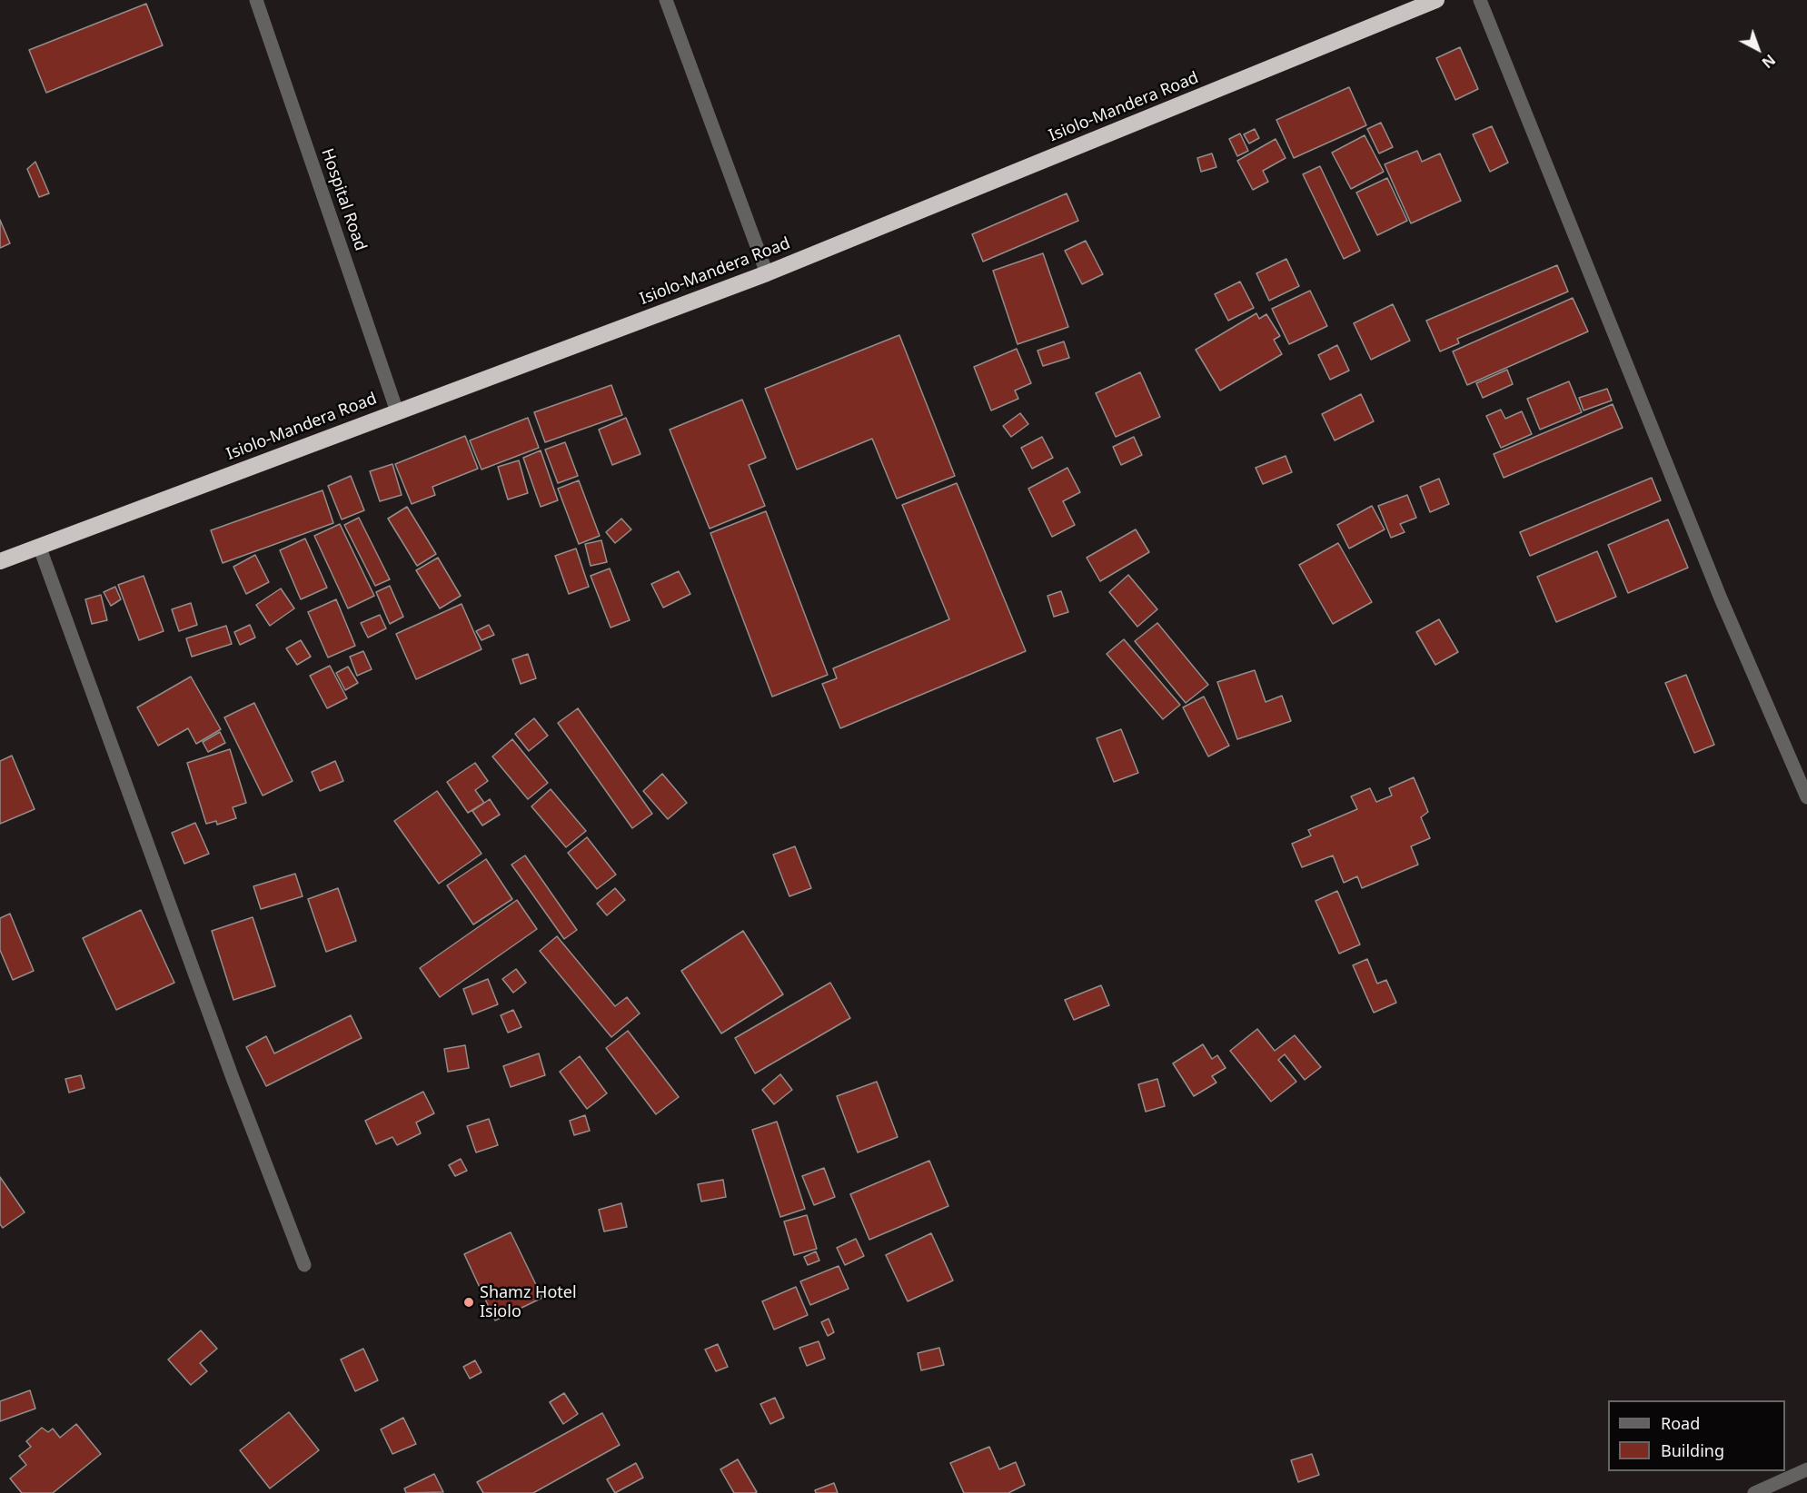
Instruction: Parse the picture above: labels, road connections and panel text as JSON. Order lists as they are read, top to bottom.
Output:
{
  "streets": {
    "highway": ["Isiolo-Mandera Road"],
    "street": ["Hospital Road"]
  },
  "crossings": [
    ["Isiolo-Mandera Road", "Hospital Road"]
  ],
  "places": ["Shamz Hotel Isiolo"],
  "legend": ["Road", "Building"],
  "north": "bottom right"
}
